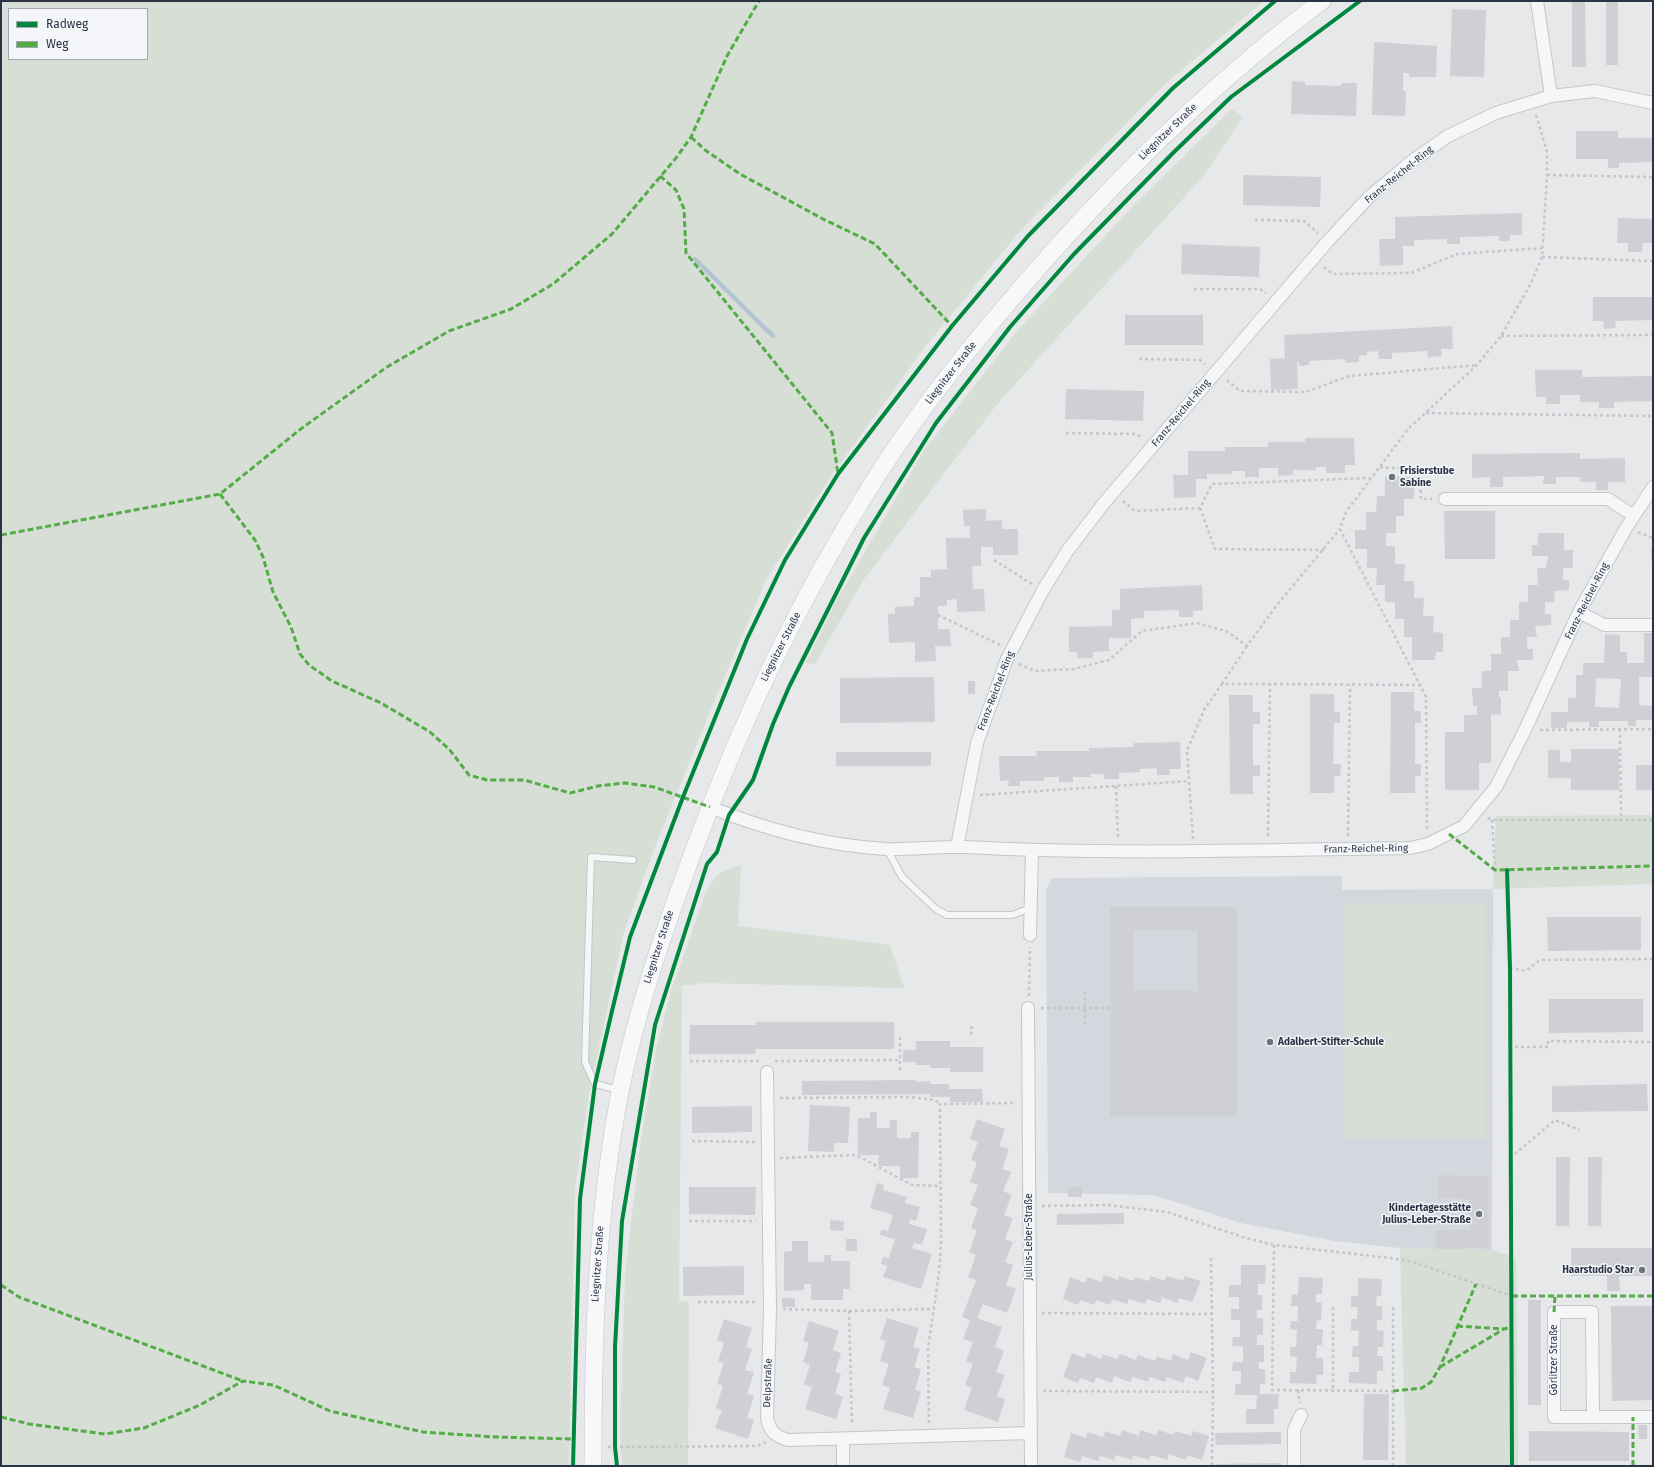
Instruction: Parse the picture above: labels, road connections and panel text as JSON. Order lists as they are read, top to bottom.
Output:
{
  "streets": {
    "main road": ["Liegnitzer Straße"],
    "street": [
      "Franz-Reichel-Ring",
      "Julius-Leber-Straße",
      "Görlitzer Straße",
      "Delpstraße"
    ]
  },
  "crossings": [
    ["Liegnitzer Straße", "Franz-Reichel-Ring"]
  ],
  "places": [
    "Frisierstube Sabine",
    "Adalbert-Stifter-Schule",
    "Kindertagesstätte Julius-Leber-Straße",
    "Haarstudio Star"
  ],
  "legend": ["Radweg", "Weg"]
}
